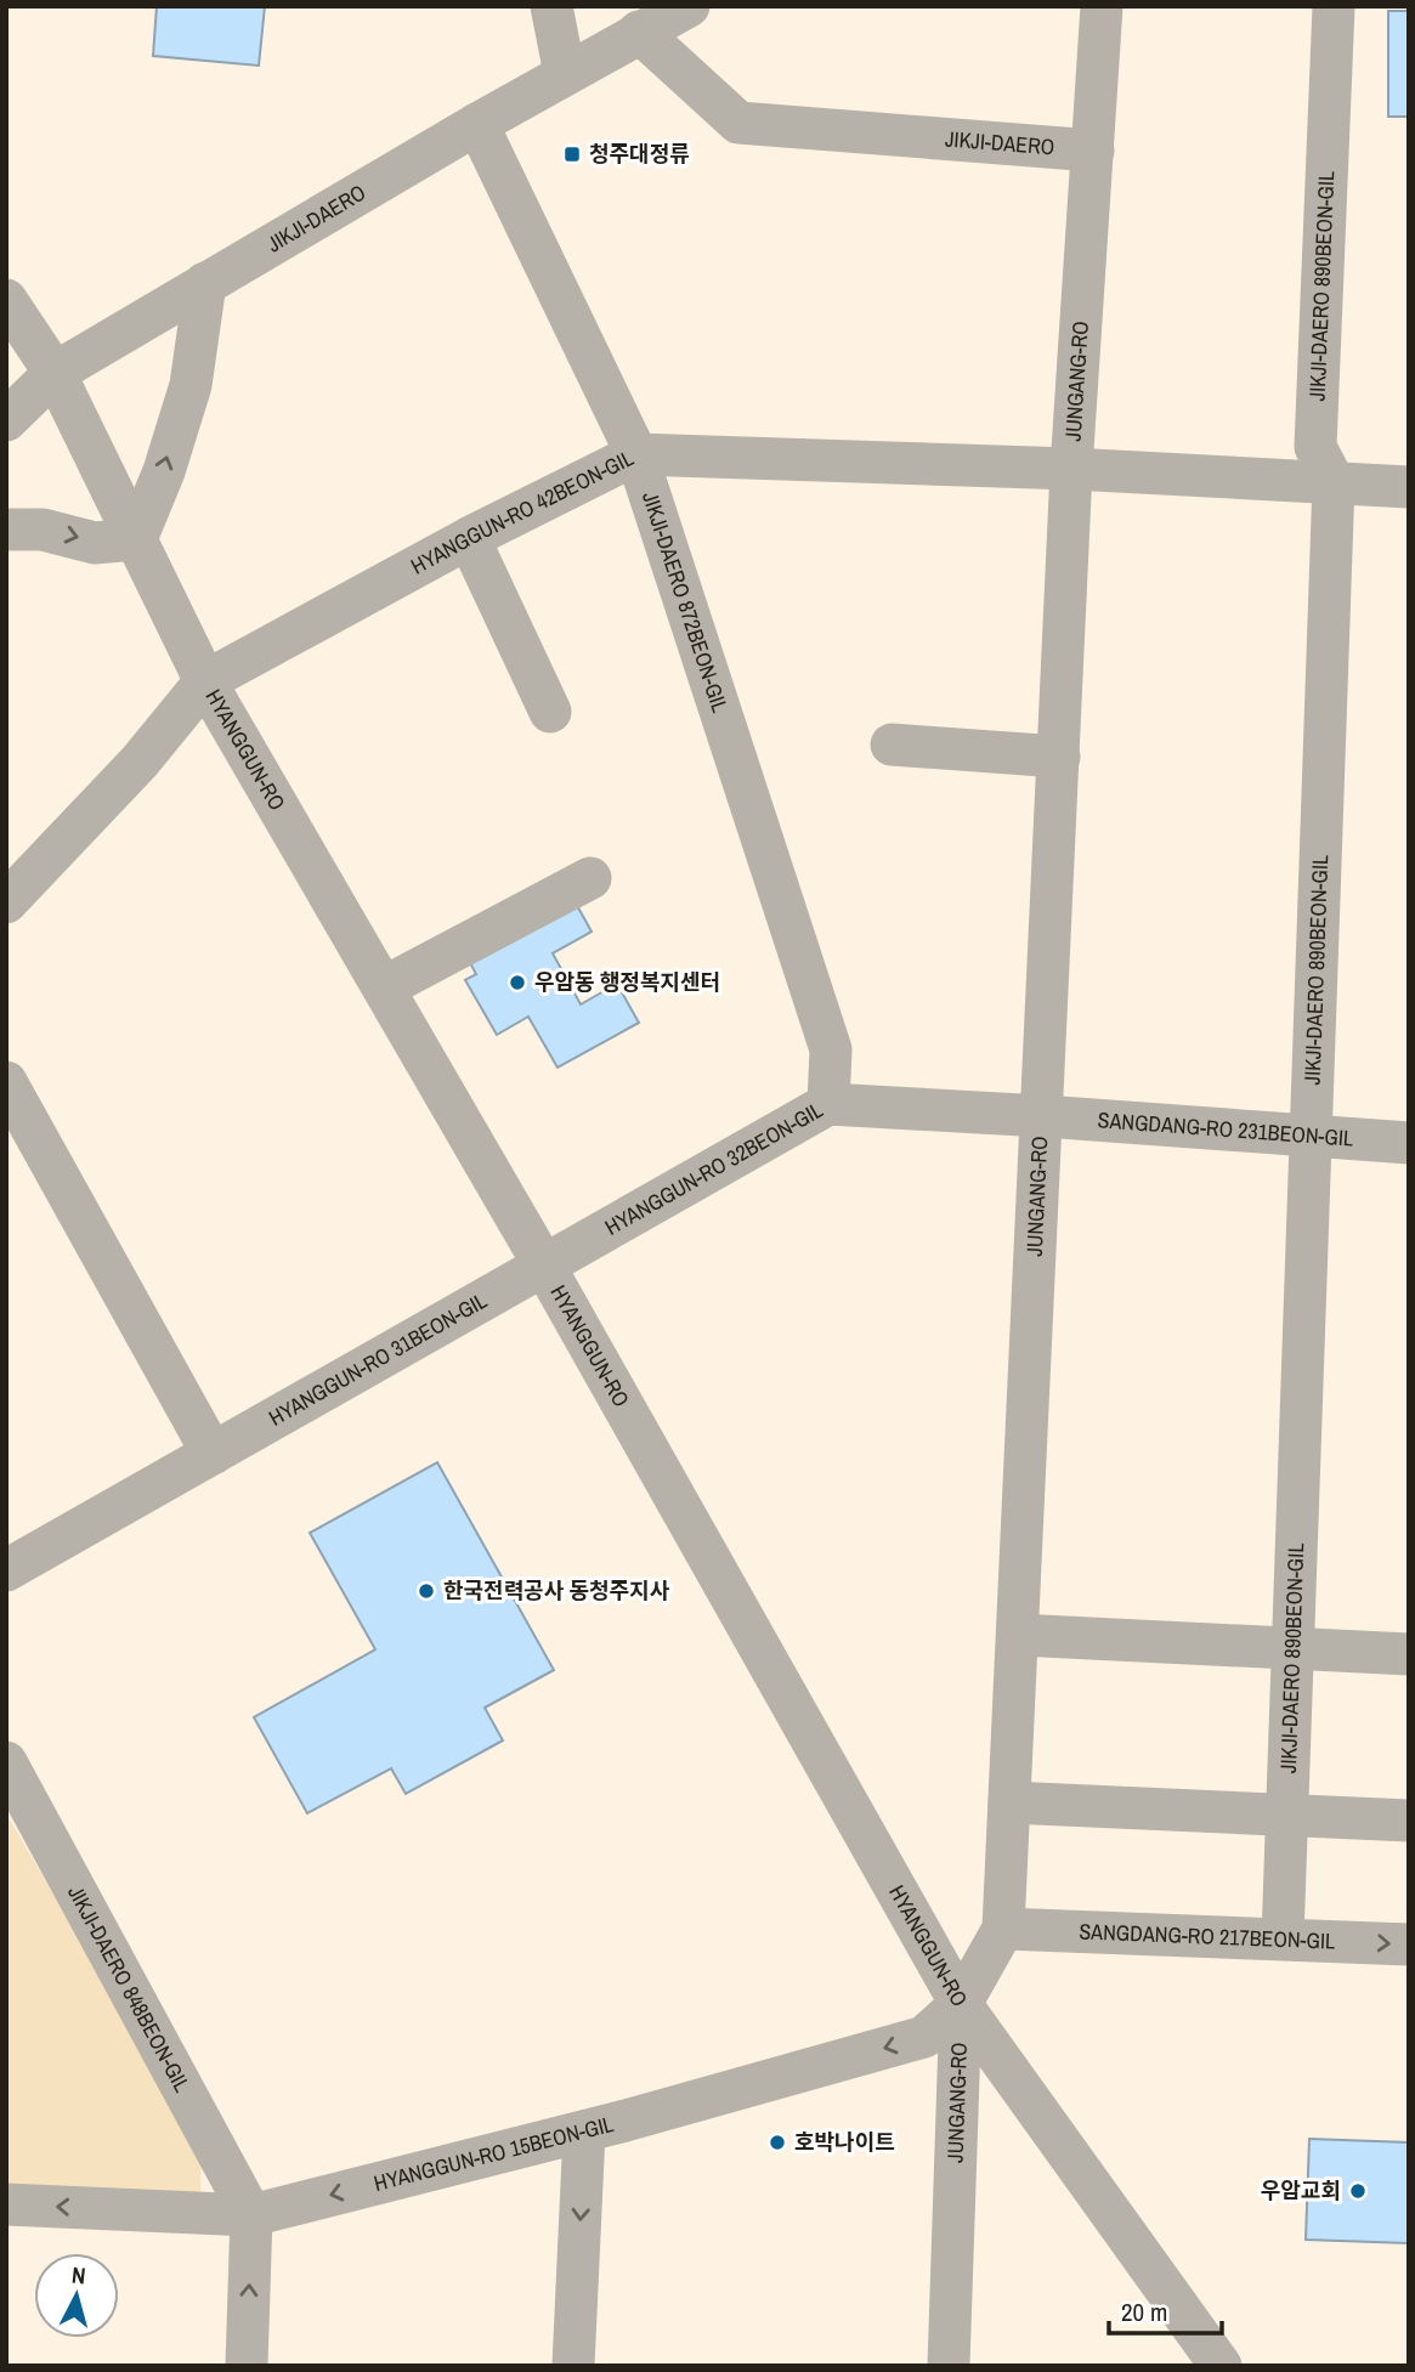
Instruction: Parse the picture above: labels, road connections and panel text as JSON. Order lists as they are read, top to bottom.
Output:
{
  "streets": {
    "street": [
      "JIKJI-DAERO",
      "JIKJI-DAERO 890BEON-GIL",
      "JUNGANG-RO",
      "HYANGGUN-RO 42BEON-GIL",
      "JIKJI-DAERO 872BEON-GIL",
      "HYANGGUN-RO",
      "SANGDANG-RO 231BEON-GIL",
      "HYANGGUN-RO 32BEON-GIL",
      "HYANGGUN-RO 31BEON-GIL",
      "SANGDANG-RO 217BEON-GIL",
      "JIKJI-DAERO 848BEON-GIL",
      "HYANGGUN-RO 15BEON-GIL"
    ]
  },
  "crossings": [
    ["JIKJI-DAERO", "JUNGANG-RO"],
    ["JIKJI-DAERO", "JIKJI-DAERO 872BEON-GIL"],
    ["JIKJI-DAERO", "HYANGGUN-RO"],
    ["JIKJI-DAERO 890BEON-GIL", "HYANGGUN-RO 42BEON-GIL"],
    ["JIKJI-DAERO 890BEON-GIL", "SANGDANG-RO 231BEON-GIL"],
    ["JIKJI-DAERO 890BEON-GIL", "SANGDANG-RO 217BEON-GIL"],
    ["JUNGANG-RO", "HYANGGUN-RO 42BEON-GIL"],
    ["JUNGANG-RO", "HYANGGUN-RO"],
    ["JUNGANG-RO", "SANGDANG-RO 231BEON-GIL"],
    ["JUNGANG-RO", "HYANGGUN-RO 32BEON-GIL"],
    ["JUNGANG-RO", "SANGDANG-RO 217BEON-GIL"],
    ["JUNGANG-RO", "HYANGGUN-RO 15BEON-GIL"],
    ["HYANGGUN-RO 42BEON-GIL", "JIKJI-DAERO 872BEON-GIL"],
    ["HYANGGUN-RO 42BEON-GIL", "HYANGGUN-RO"],
    ["JIKJI-DAERO 872BEON-GIL", "HYANGGUN-RO 32BEON-GIL"],
    ["HYANGGUN-RO", "HYANGGUN-RO 32BEON-GIL"],
    ["HYANGGUN-RO", "HYANGGUN-RO 31BEON-GIL"],
    ["HYANGGUN-RO", "HYANGGUN-RO 15BEON-GIL"],
    ["SANGDANG-RO 231BEON-GIL", "HYANGGUN-RO 32BEON-GIL"],
    ["HYANGGUN-RO 32BEON-GIL", "HYANGGUN-RO 31BEON-GIL"],
    ["JIKJI-DAERO 848BEON-GIL", "HYANGGUN-RO 15BEON-GIL"]
  ],
  "one_way": ["HYANGGUN-RO 15BEON-GIL"],
  "places": {
    "transit": ["청주대정류"],
    "other": [
      "우암동 행정복지센터",
      "한국전력공사 동청주지사",
      "호박나이트",
      "우암교회"
    ]
  },
  "scale_bar": "20 m",
  "north": "top"
}
